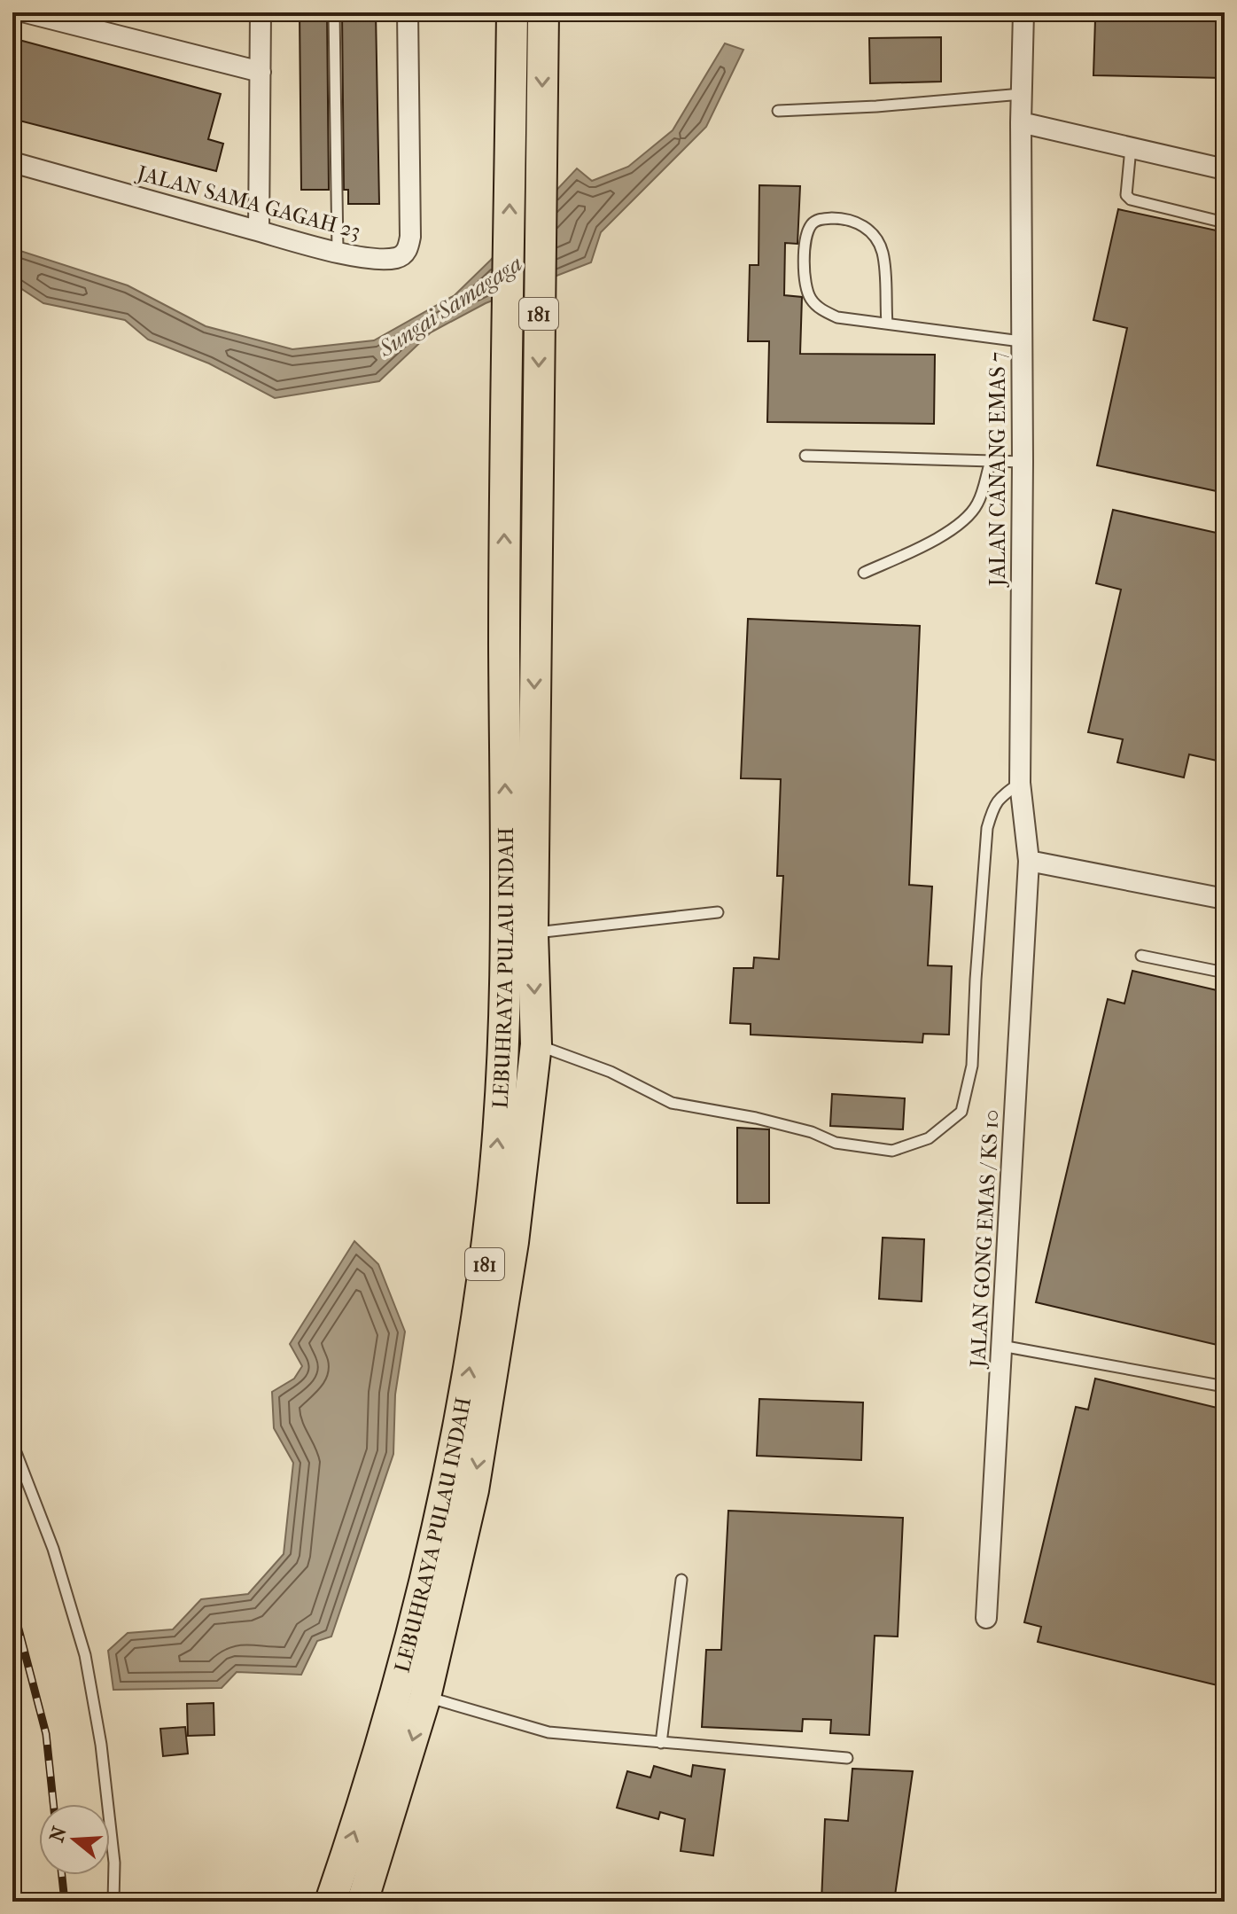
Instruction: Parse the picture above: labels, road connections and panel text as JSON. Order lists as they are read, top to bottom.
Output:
{
  "streets": {
    "main road": ["181", "LEBUHRAYA PULAU INDAH"],
    "street": ["JALAN SAMA GAGAH 23", "JALAN CANANG EMAS 7", "JALAN GONG EMAS / KS 10"]
  },
  "crossings": [
    ["JALAN CANANG EMAS 7", "JALAN GONG EMAS / KS 10"]
  ],
  "water": ["Sungai Samagaga"],
  "north": "left"
}
